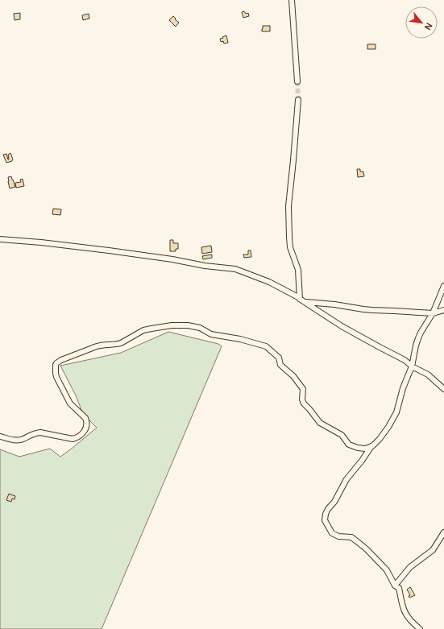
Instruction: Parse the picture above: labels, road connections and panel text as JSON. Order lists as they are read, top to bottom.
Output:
{
  "north": "bottom right"
}
